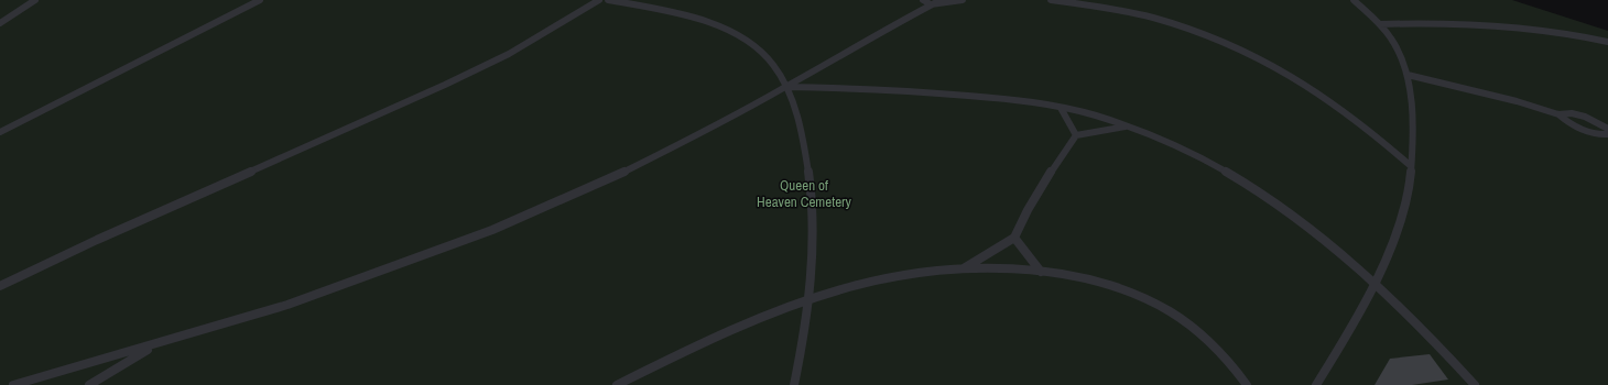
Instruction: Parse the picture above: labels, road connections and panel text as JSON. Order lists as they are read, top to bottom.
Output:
{
  "parks": ["Queen of Heaven Cemetery"]
}
